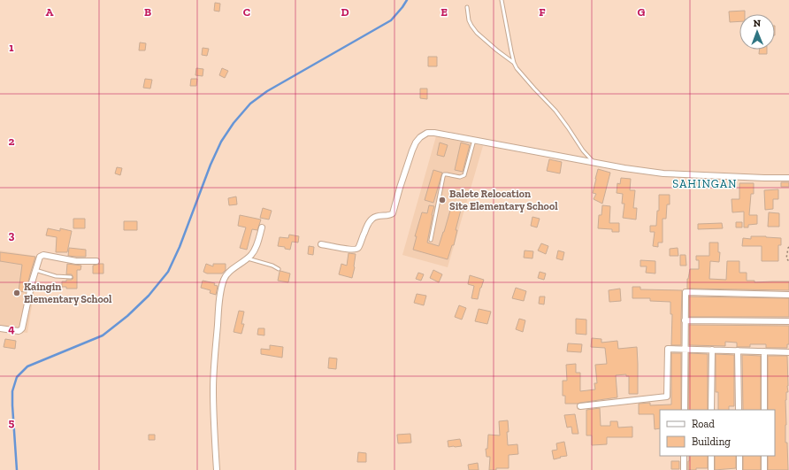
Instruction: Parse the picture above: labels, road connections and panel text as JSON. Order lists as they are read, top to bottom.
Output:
{
  "districts": ["SAHINGAN"],
  "places": ["Balete Relocation Site Elementary School", "Kaingin Elementary School"],
  "legend": ["Road", "Building"],
  "north": "top",
  "grid": {
    "columns": [
      "A",
      "B",
      "C",
      "D",
      "E",
      "F",
      "G"
    ],
    "rows": [
      "1",
      "2",
      "3",
      "4",
      "5"
    ]
  }
}
